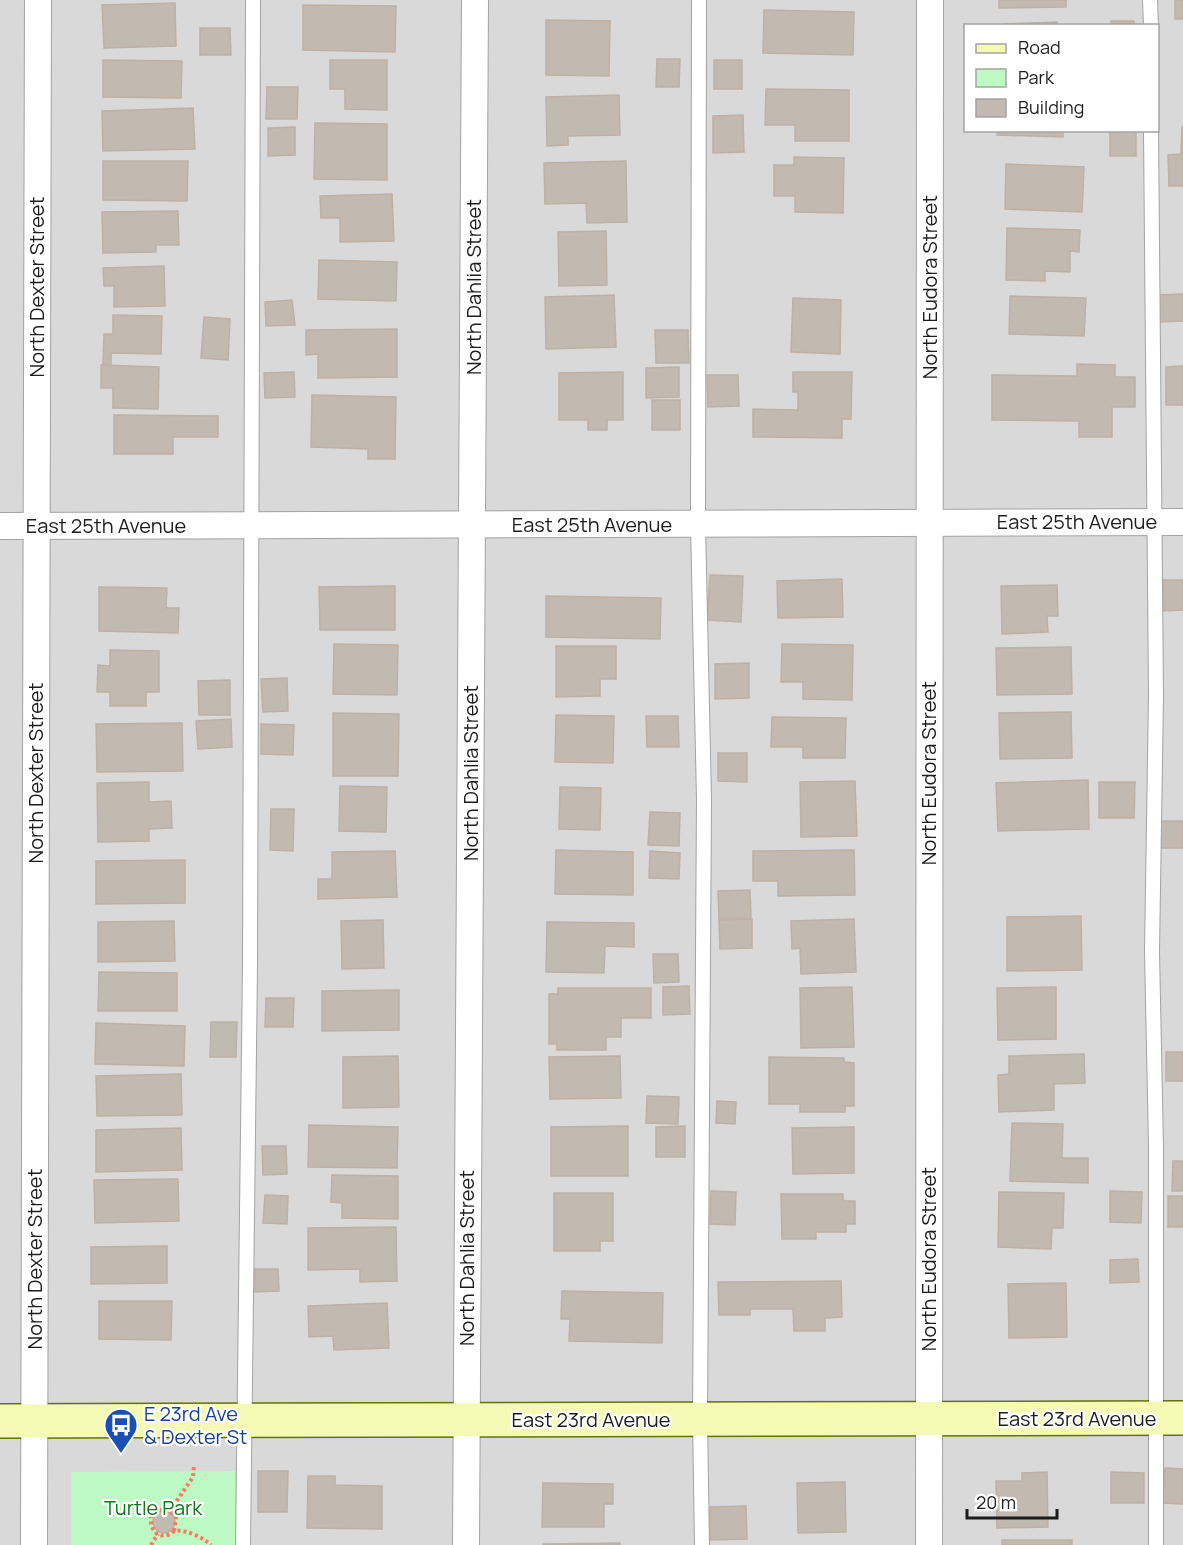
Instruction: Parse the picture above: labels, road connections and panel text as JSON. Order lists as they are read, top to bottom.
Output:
{
  "streets": {
    "street": [
      "North Dexter Street",
      "North Dahlia Street",
      "North Eudora Street",
      "East 25th Avenue",
      "East 23rd Avenue"
    ]
  },
  "crossings": [
    ["North Dexter Street", "East 25th Avenue"],
    ["North Dexter Street", "East 23rd Avenue"],
    ["North Dahlia Street", "East 25th Avenue"],
    ["North Dahlia Street", "East 23rd Avenue"],
    ["North Eudora Street", "East 25th Avenue"],
    ["North Eudora Street", "East 23rd Avenue"]
  ],
  "parks": ["Turtle Park"],
  "places": {
    "bus stop": ["E 23rd Ave & Dexter St"]
  },
  "legend": ["Road", "Park", "Building"],
  "scale_bar": "20 m"
}
